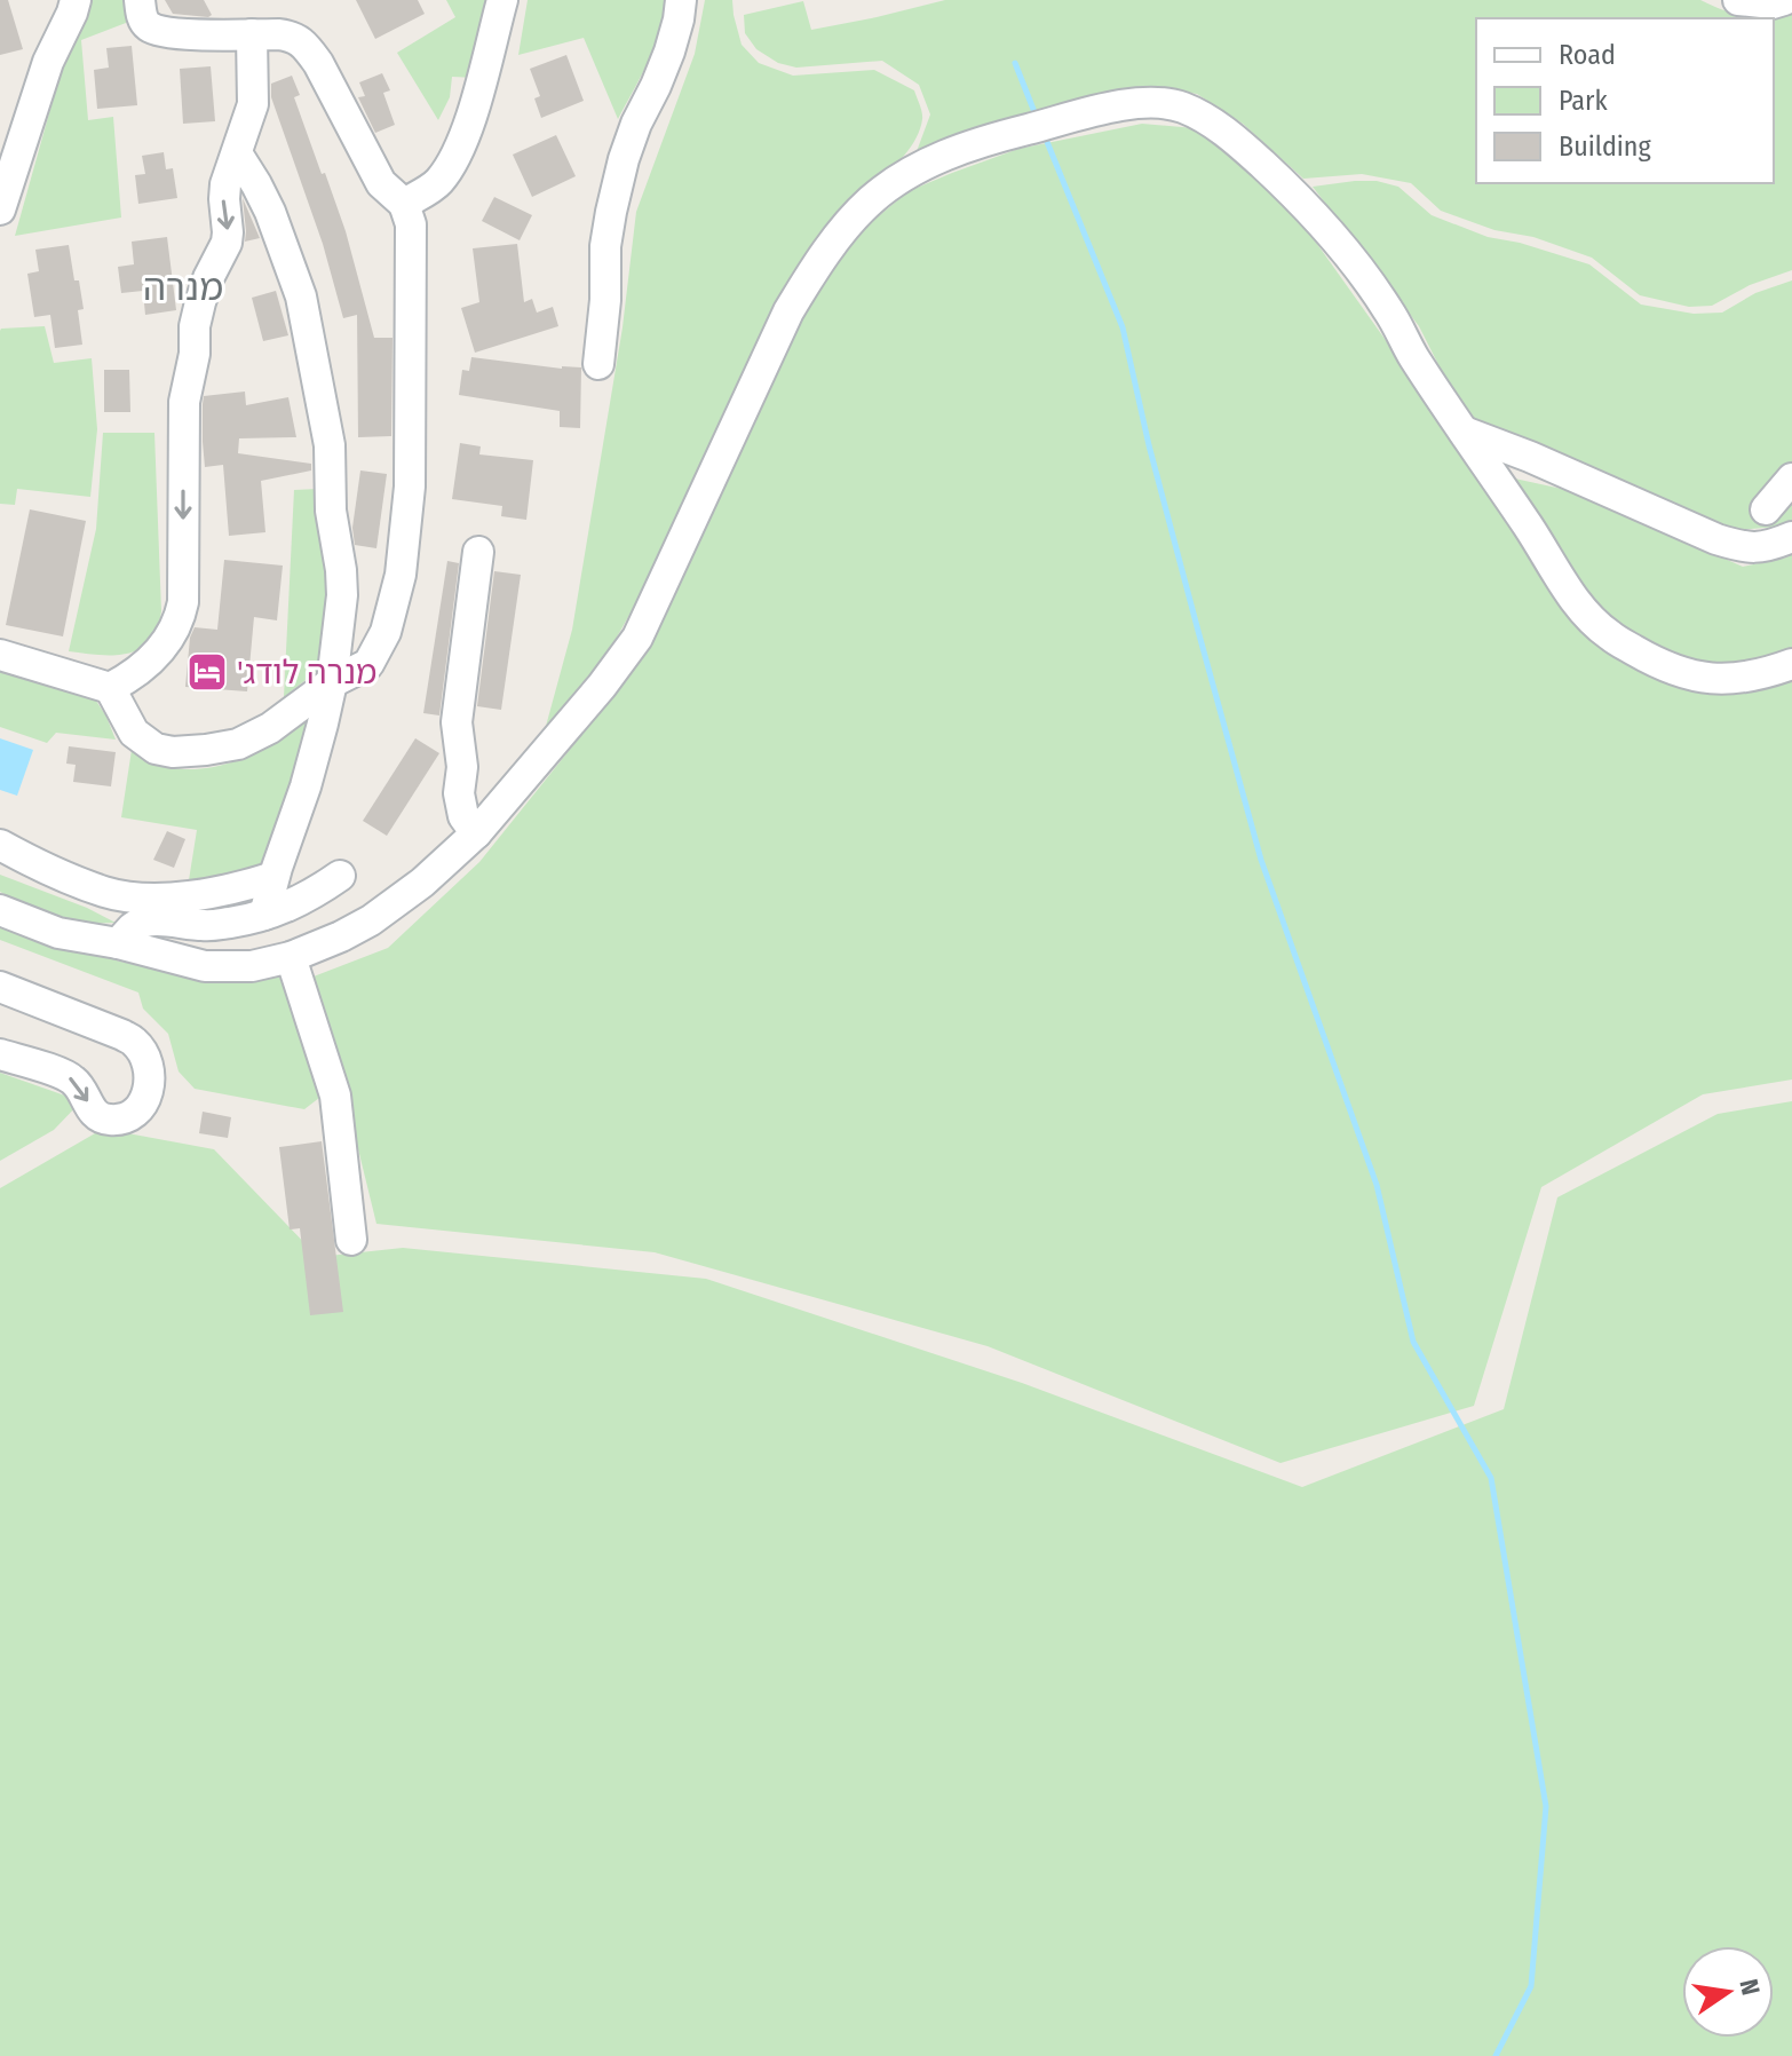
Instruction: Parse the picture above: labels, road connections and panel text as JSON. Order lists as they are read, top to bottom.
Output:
{
  "districts": ["מנרה"],
  "places": {
    "hotel": ["'מנרה לודג"]
  },
  "legend": ["Road", "Park", "Building"],
  "north": "right"
}
